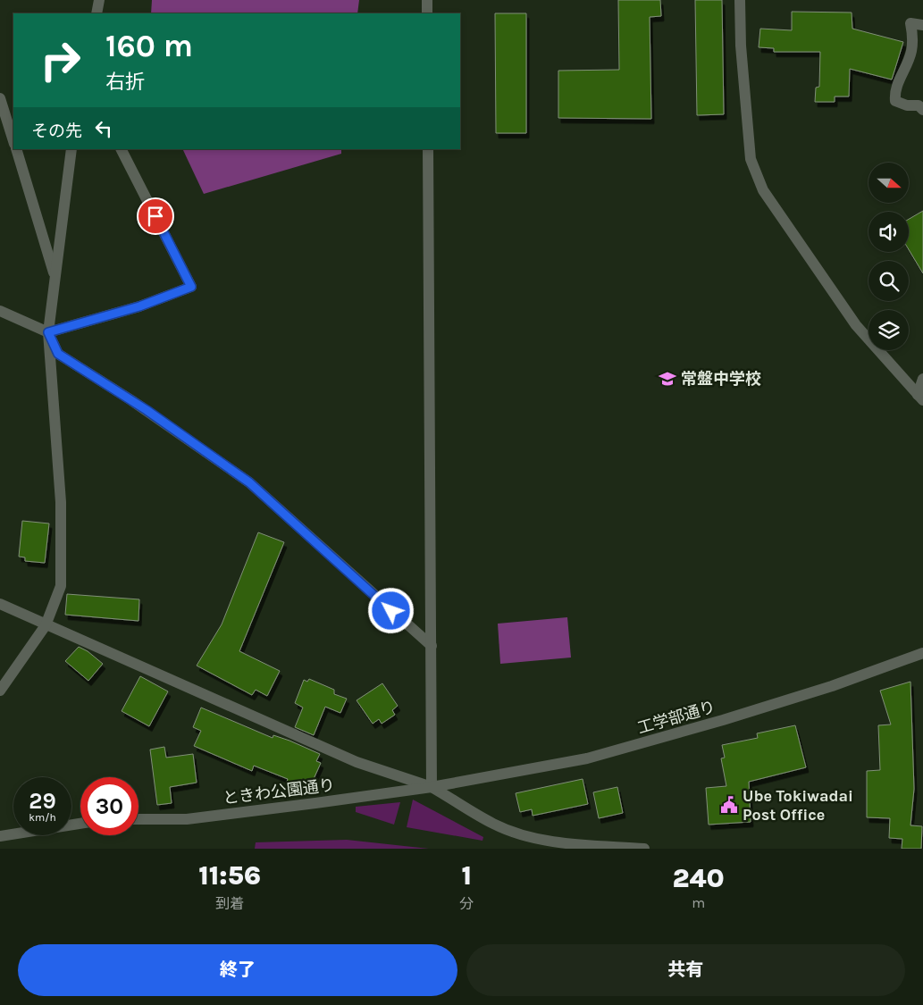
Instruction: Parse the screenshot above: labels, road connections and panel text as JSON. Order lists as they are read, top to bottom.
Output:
{
  "streets": {
    "street": ["工学部通り", "ときわ公園通り"]
  },
  "crossings": [
    ["工学部通り", "ときわ公園通り"]
  ],
  "places": {
    "school or university": ["常盤中学校"],
    "public building": ["Ube Tokiwadai Post Office"]
  },
  "north": "right",
  "page": {
    "turn": ["160 m", "右折"],
    "then": "その先",
    "speed": "29 km/h",
    "limit": "30",
    "eta": [
      "11:56",
      "到着",
      "1",
      "分",
      "240",
      "m"
    ],
    "buttons": ["終了", "共有"]
  }
}
